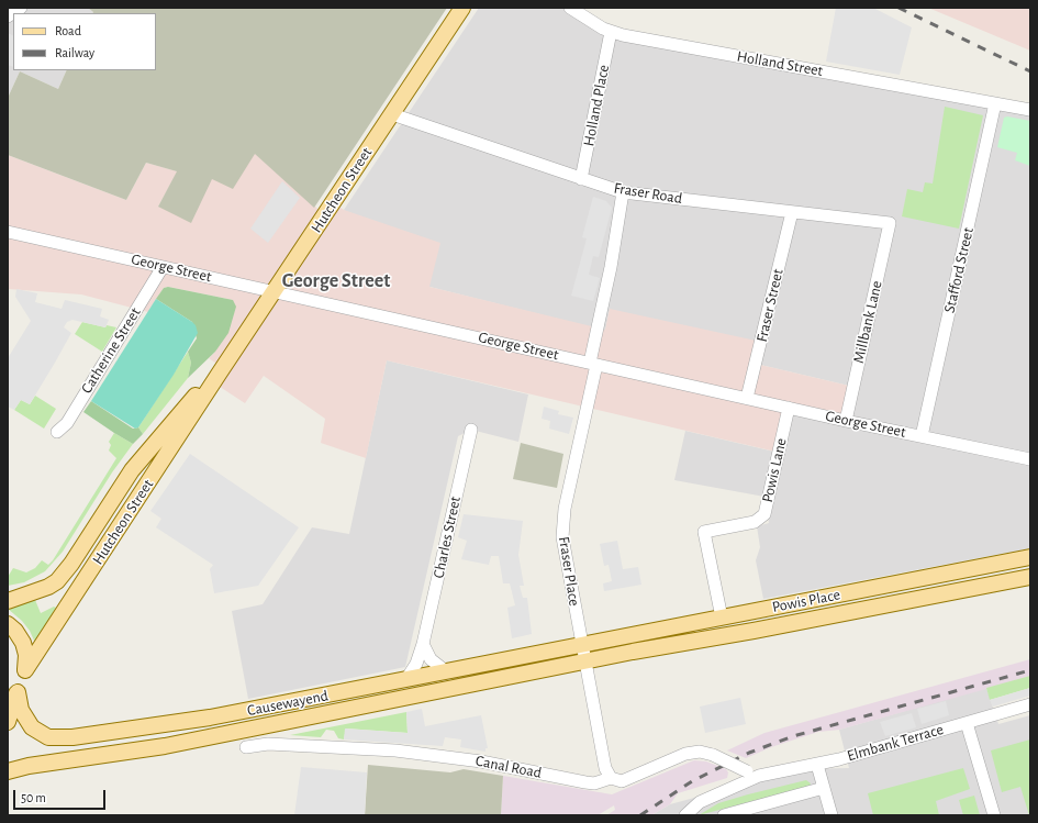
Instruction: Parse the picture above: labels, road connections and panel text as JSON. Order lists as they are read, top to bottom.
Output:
{
  "streets": {
    "main road": ["Hutcheon Street", "Powis Place", "Causewayend"],
    "street": [
      "Holland Street",
      "Holland Place",
      "Fraser Road",
      "George Street",
      "Stafford Street",
      "Fraser Street",
      "Millbank Lane",
      "Catherine Street",
      "Powis Lane",
      "Charles Street",
      "Fraser Place",
      "Elmbank Terrace",
      "Canal Road"
    ]
  },
  "crossings": [
    ["Holland Street", "Holland Place"],
    ["Holland Street", "Stafford Street"],
    ["Holland Place", "Fraser Road"],
    ["Hutcheon Street", "Fraser Road"],
    ["Hutcheon Street", "George Street"],
    ["Fraser Road", "Fraser Street"],
    ["Fraser Road", "Millbank Lane"],
    ["Fraser Road", "Fraser Place"],
    ["George Street", "Stafford Street"],
    ["George Street", "Fraser Street"],
    ["George Street", "Millbank Lane"],
    ["George Street", "Catherine Street"],
    ["George Street", "Powis Lane"],
    ["George Street", "Fraser Place"],
    ["Powis Lane", "Powis Place"],
    ["Charles Street", "Causewayend"],
    ["Fraser Place", "Powis Place"],
    ["Fraser Place", "Causewayend"],
    ["Fraser Place", "Canal Road"],
    ["Powis Place", "Causewayend"],
    ["Elmbank Terrace", "Canal Road"]
  ],
  "districts": ["George Street"],
  "legend": ["Road", "Railway"],
  "scale_bar": "50 m"
}
